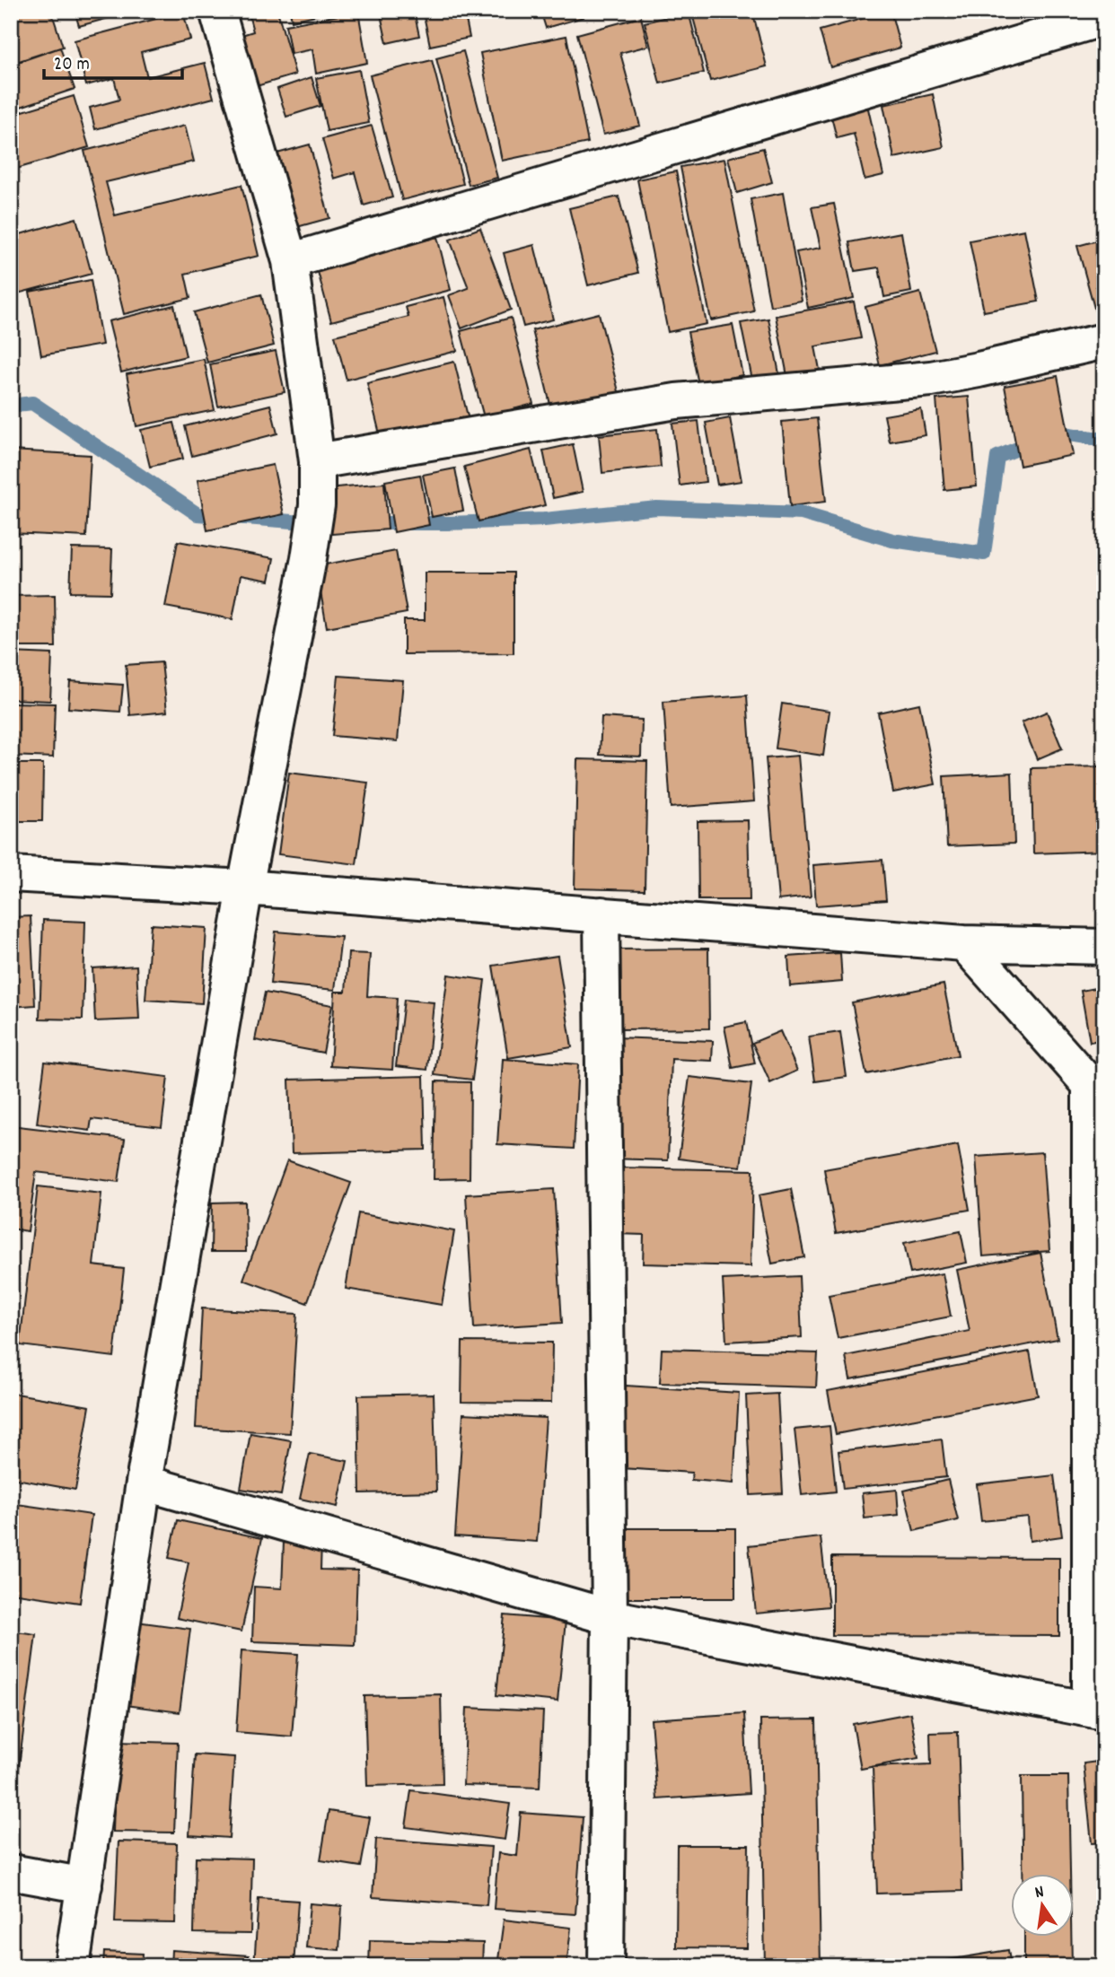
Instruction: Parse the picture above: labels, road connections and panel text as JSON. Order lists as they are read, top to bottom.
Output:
{
  "scale_bar": "20 m",
  "north": "top"
}
